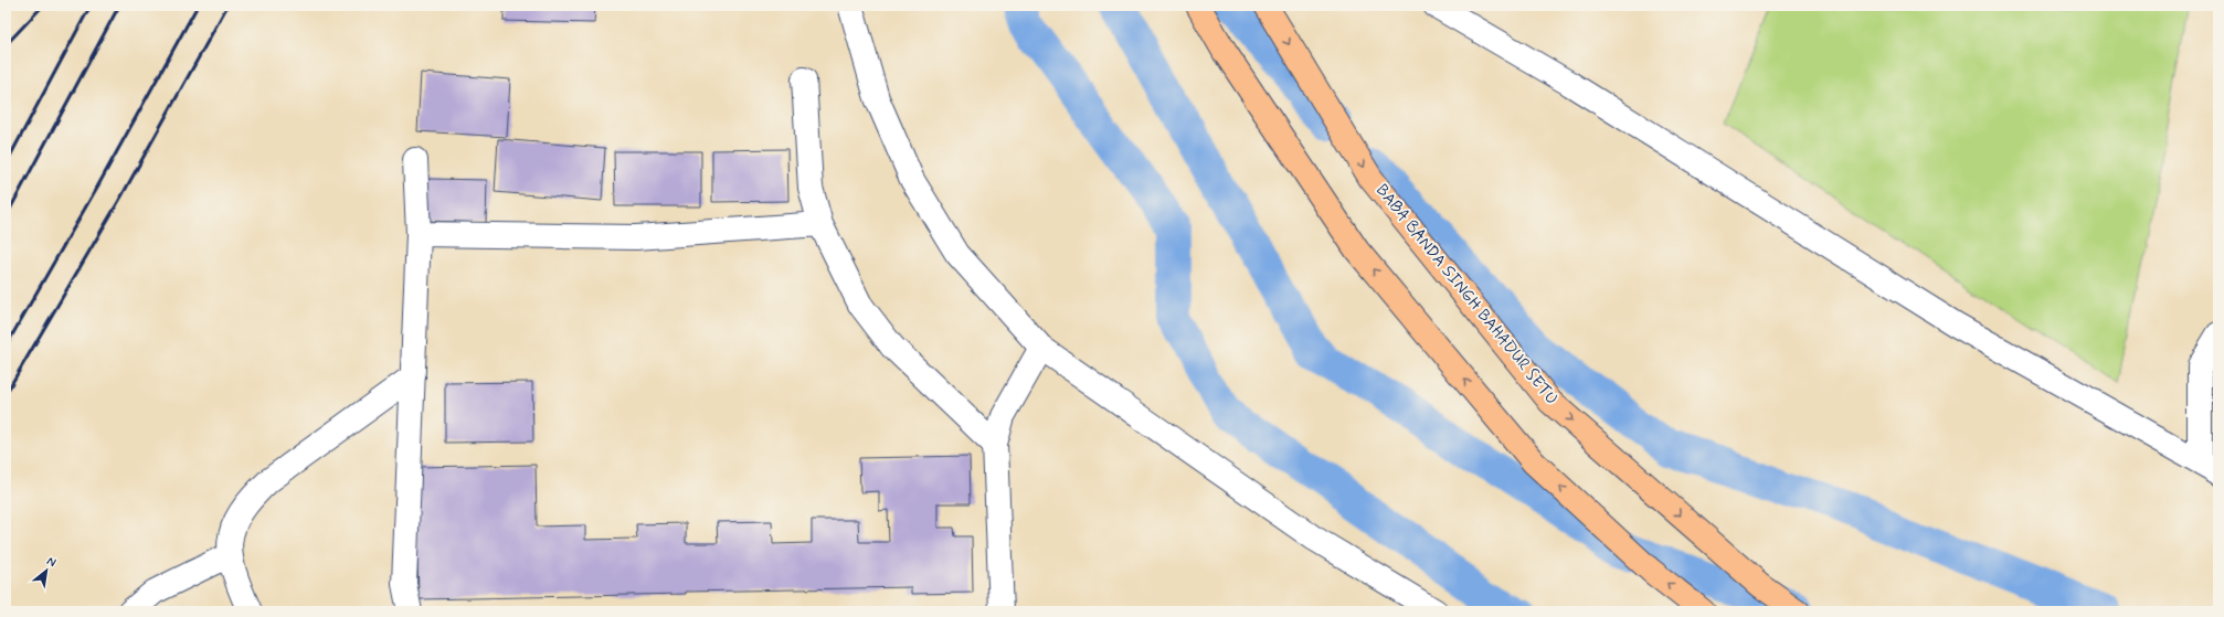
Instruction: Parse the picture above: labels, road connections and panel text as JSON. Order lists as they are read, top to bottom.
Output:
{
  "streets": {
    "highway": ["BABA BANDA SINGH BAHADUR SETU"]
  },
  "north": "top right"
}
